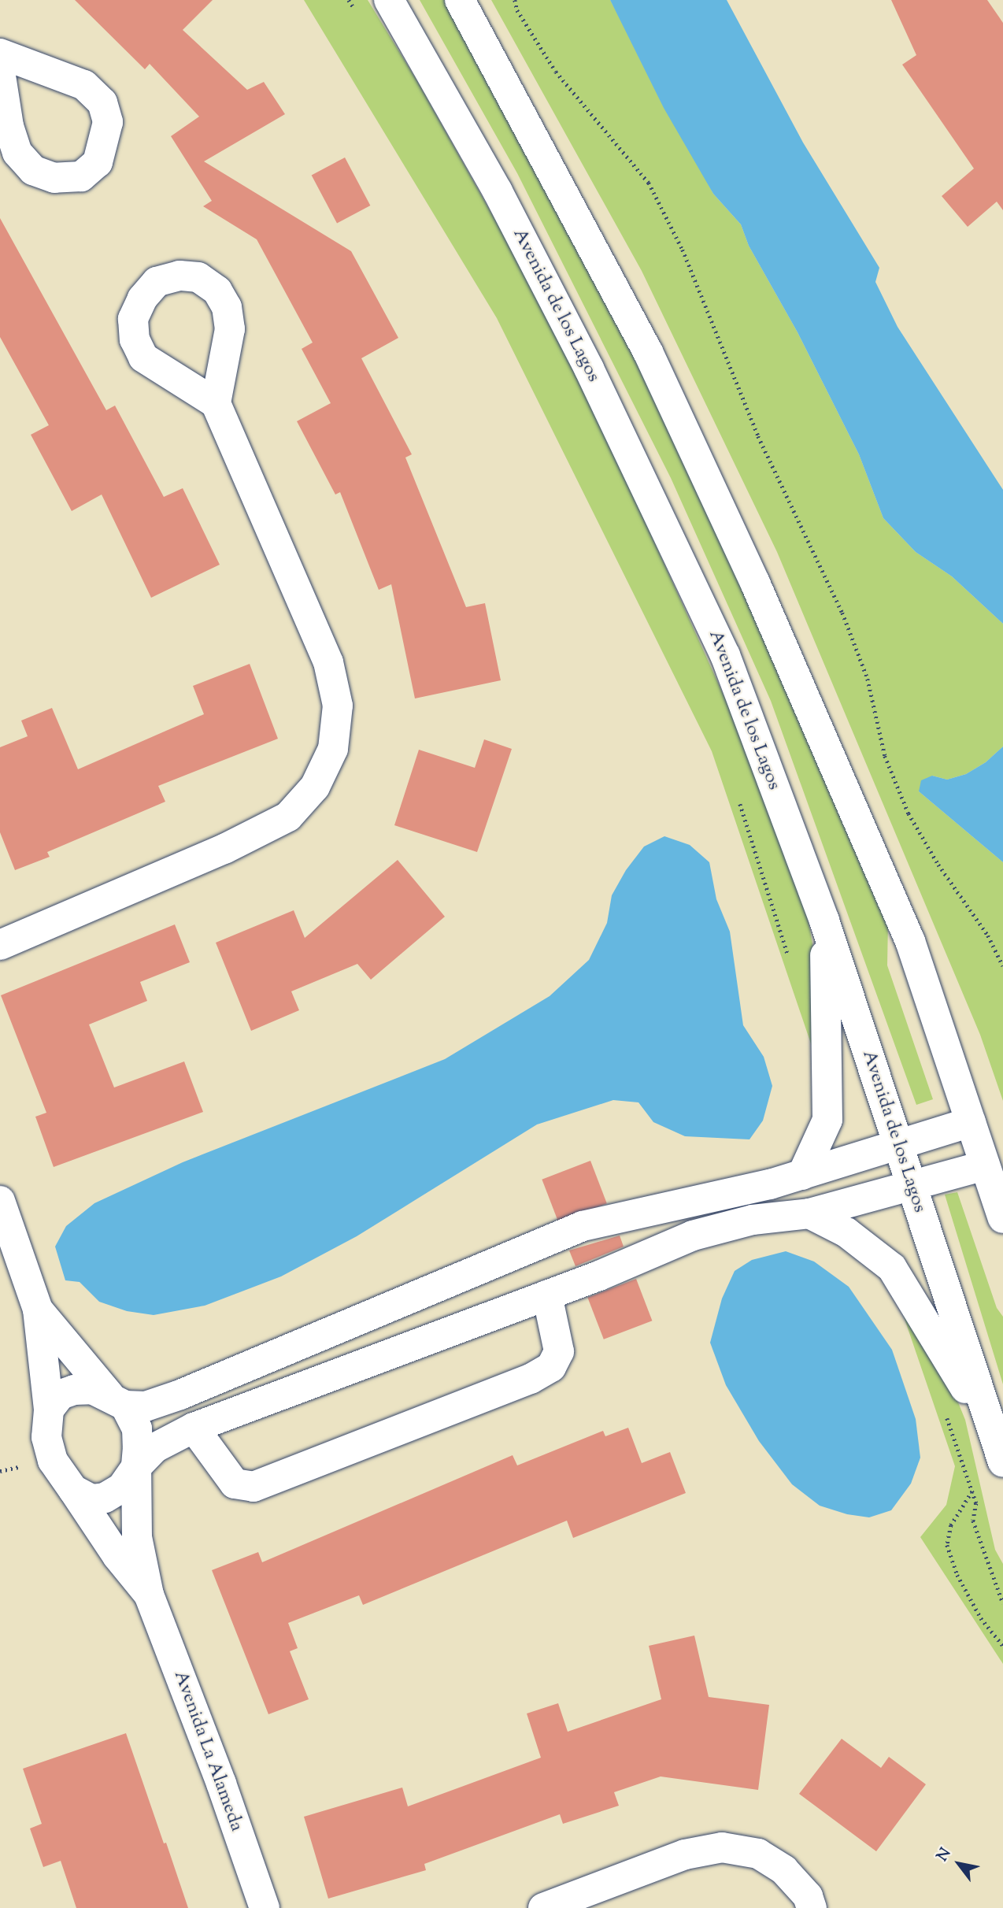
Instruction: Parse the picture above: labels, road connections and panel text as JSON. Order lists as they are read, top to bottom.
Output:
{
  "streets": {
    "street": ["Avenida de los Lagos", "Avenida La Alameda"]
  },
  "north": "top left"
}
